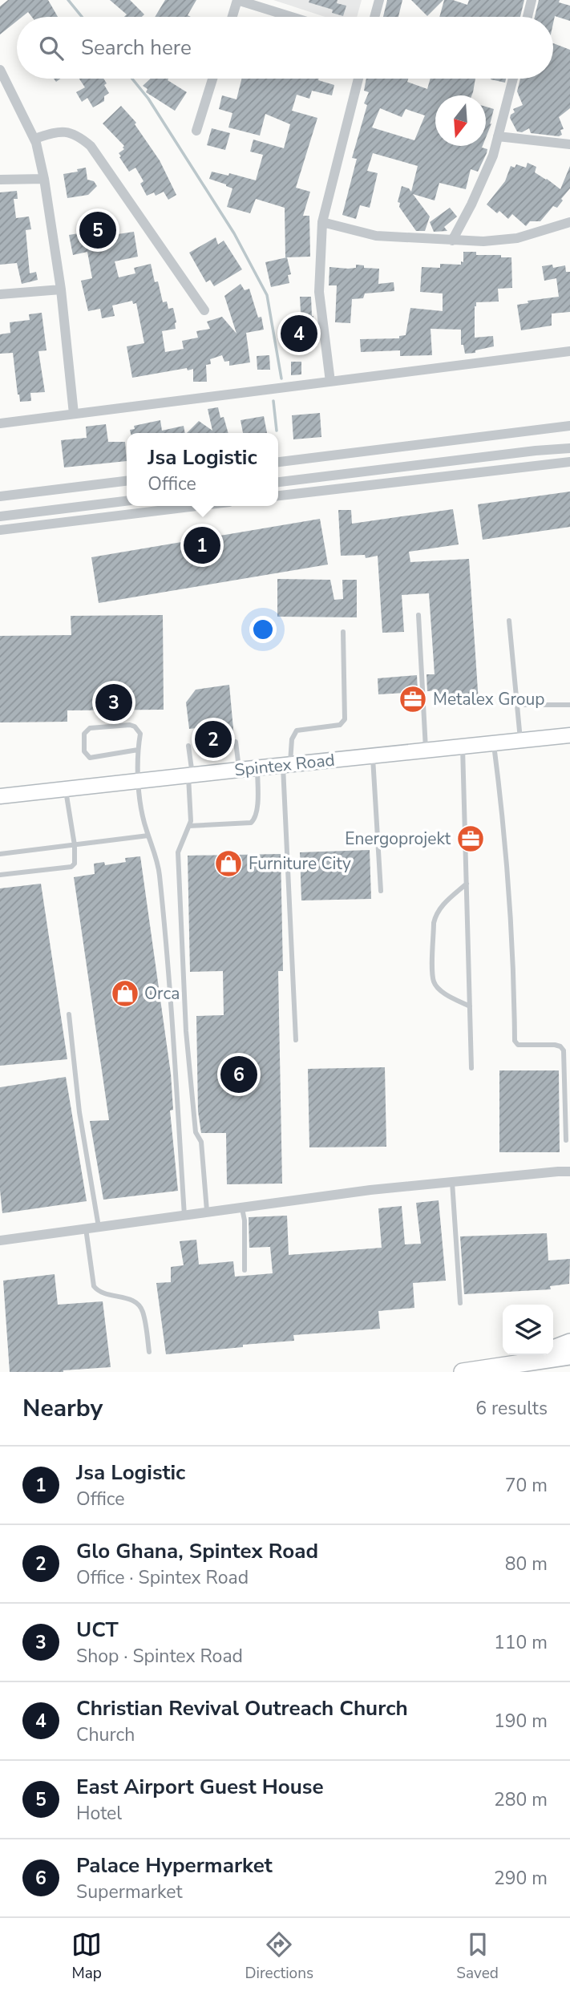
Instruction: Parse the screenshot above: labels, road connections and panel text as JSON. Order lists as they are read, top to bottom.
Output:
{
  "streets": {
    "main road": ["Spintex Road"]
  },
  "places": {
    "office": ["Metalex Group", "Energoprojekt"],
    "shop": ["Furniture City", "Orca"]
  },
  "north": "bottom",
  "page": {
    "search": "Search here",
    "pins": [
      "5",
      "4",
      "1",
      "3",
      "2",
      "6"
    ],
    "popup": ["Jsa Logistic", "Office"],
    "heading": ["Nearby", "6 results"],
    "list": [
      {
        "mark": "1",
        "name": "Jsa Logistic",
        "note": "Office",
        "value": "70 m"
      },
      {
        "mark": "2",
        "name": "Glo Ghana, Spintex Road",
        "note": "Office · Spintex Road",
        "value": "80 m"
      },
      {
        "mark": "3",
        "name": "UCT",
        "note": "Shop · Spintex Road",
        "value": "110 m"
      },
      {
        "mark": "4",
        "name": "Christian Revival Outreach Church",
        "note": "Church",
        "value": "190 m"
      },
      {
        "mark": "5",
        "name": "East Airport Guest House",
        "note": "Hotel",
        "value": "280 m"
      },
      {
        "mark": "6",
        "name": "Palace Hypermarket",
        "note": "Supermarket",
        "value": "290 m"
      }
    ],
    "nav": ["Map", "Directions", "Saved"]
  }
}
